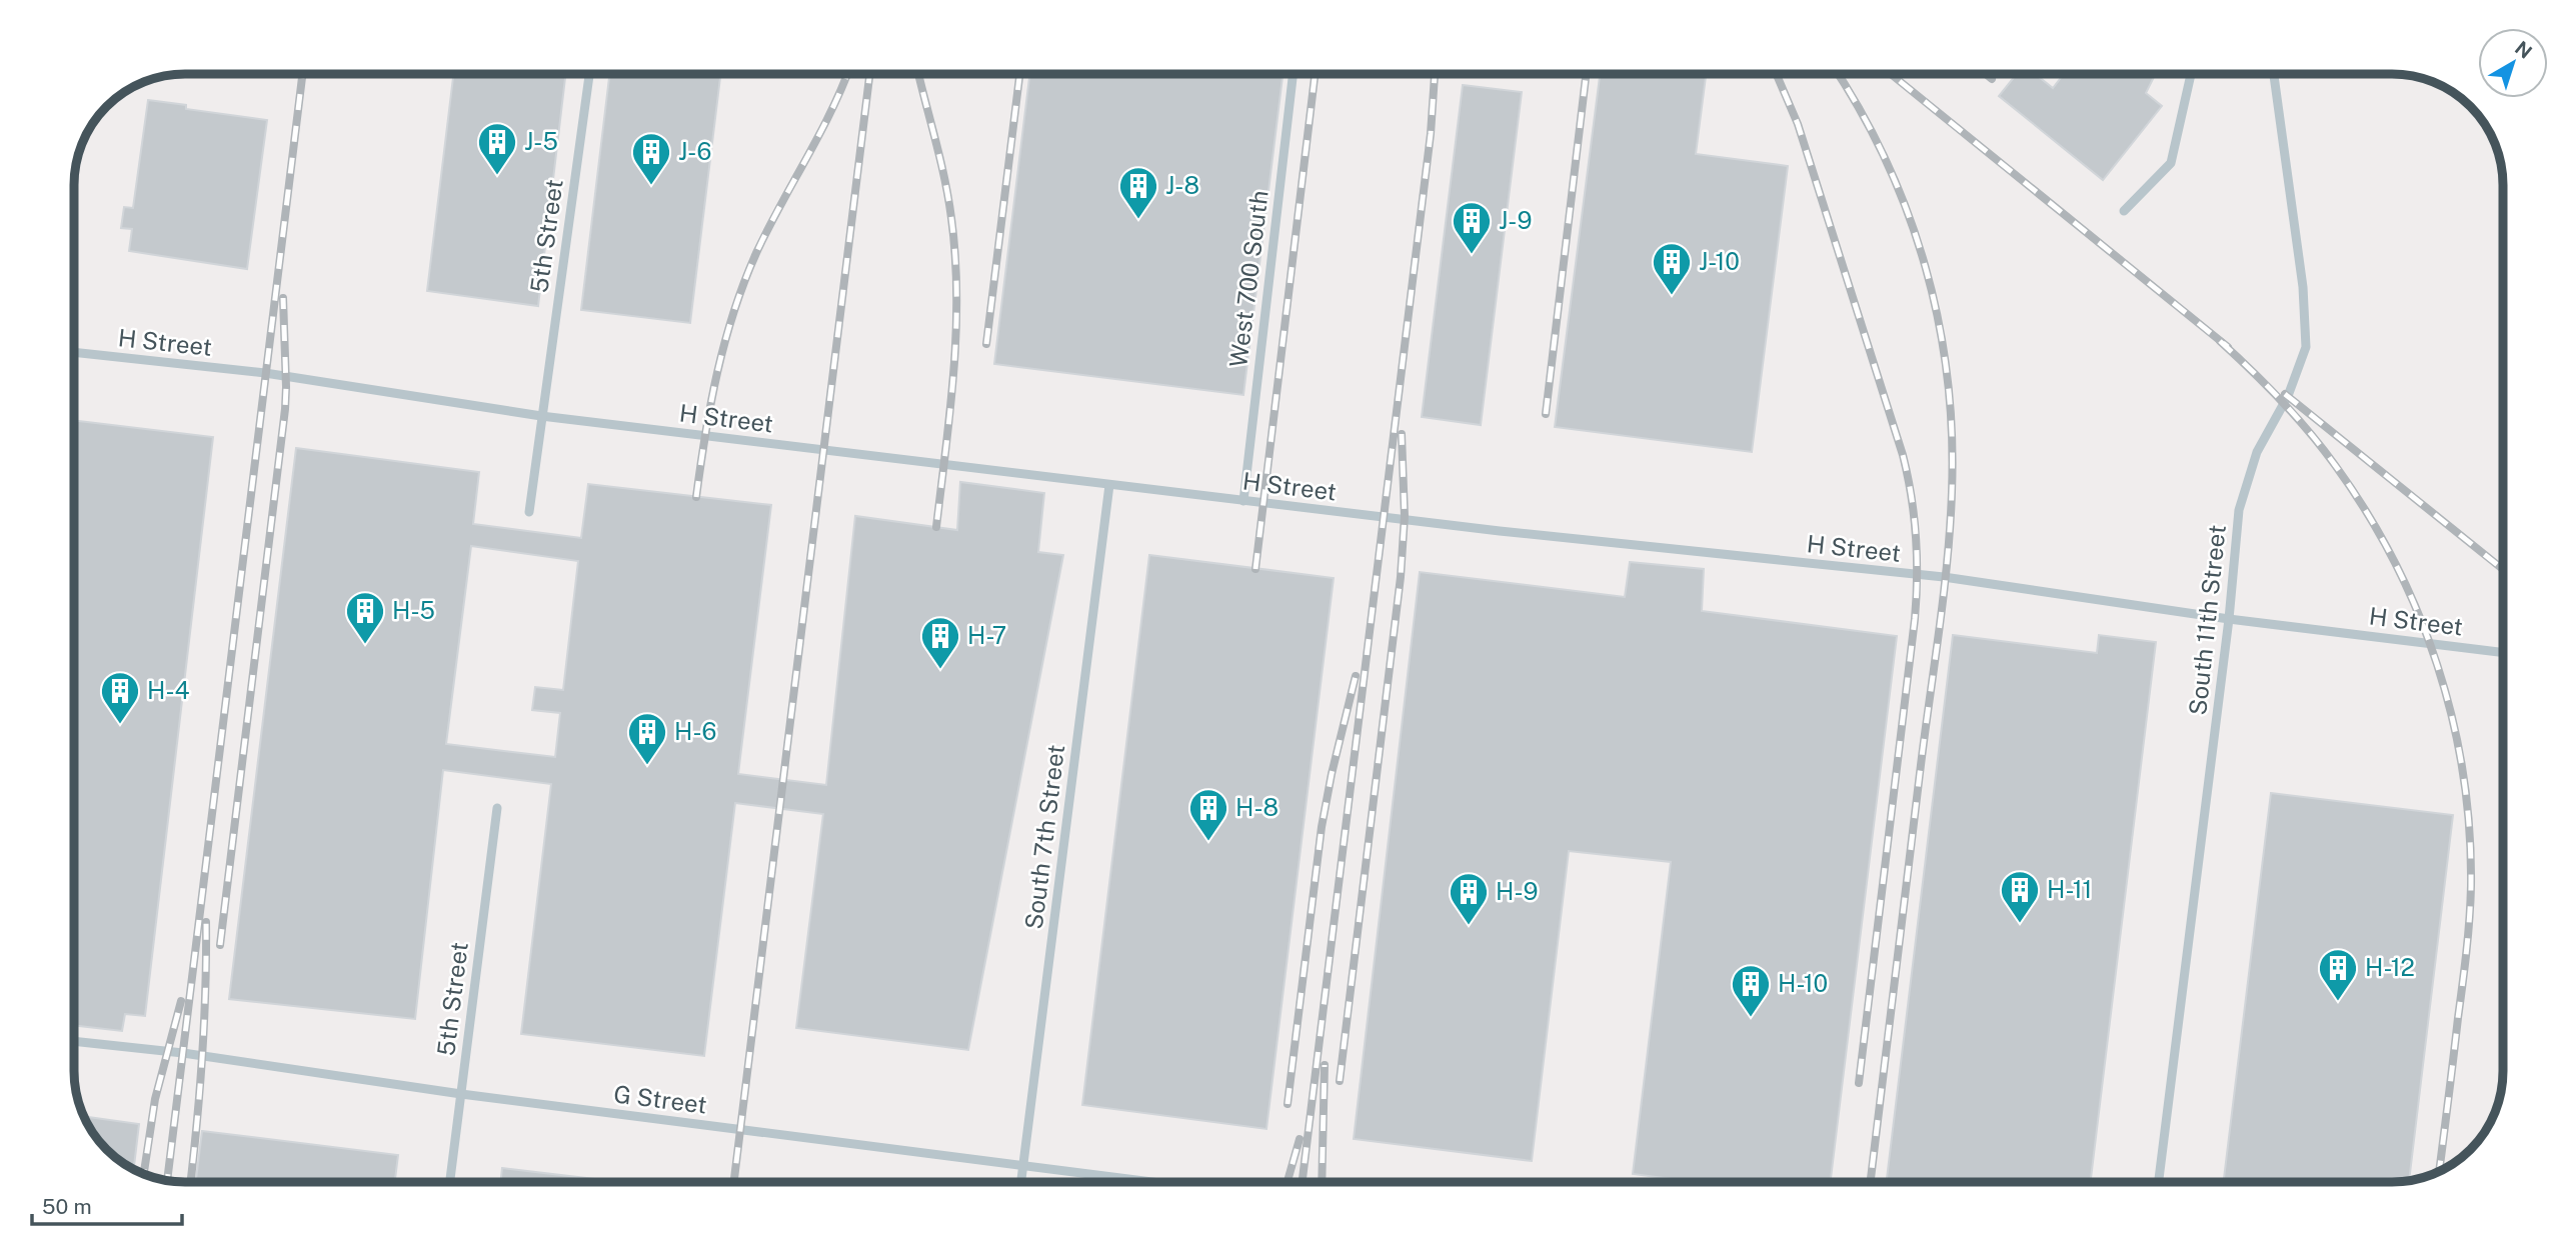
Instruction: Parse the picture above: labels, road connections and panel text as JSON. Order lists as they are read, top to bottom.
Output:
{
  "streets": {
    "lane": [
      "5th Street",
      "West 700 South",
      "H Street",
      "South 11th Street",
      "South 7th Street",
      "G Street"
    ]
  },
  "crossings": [
    ["5th Street", "H Street"],
    ["5th Street", "G Street"],
    ["West 700 South", "H Street"],
    ["H Street", "South 11th Street"],
    ["H Street", "South 7th Street"],
    ["South 7th Street", "G Street"]
  ],
  "places": {
    "building": [
      "J-5",
      "J-6",
      "J-8",
      "J-9",
      "J-10",
      "H-5",
      "H-7",
      "H-4",
      "H-6",
      "H-8",
      "H-11",
      "H-9",
      "H-12",
      "H-10"
    ]
  },
  "scale_bar": "50 m",
  "north": "top right"
}
